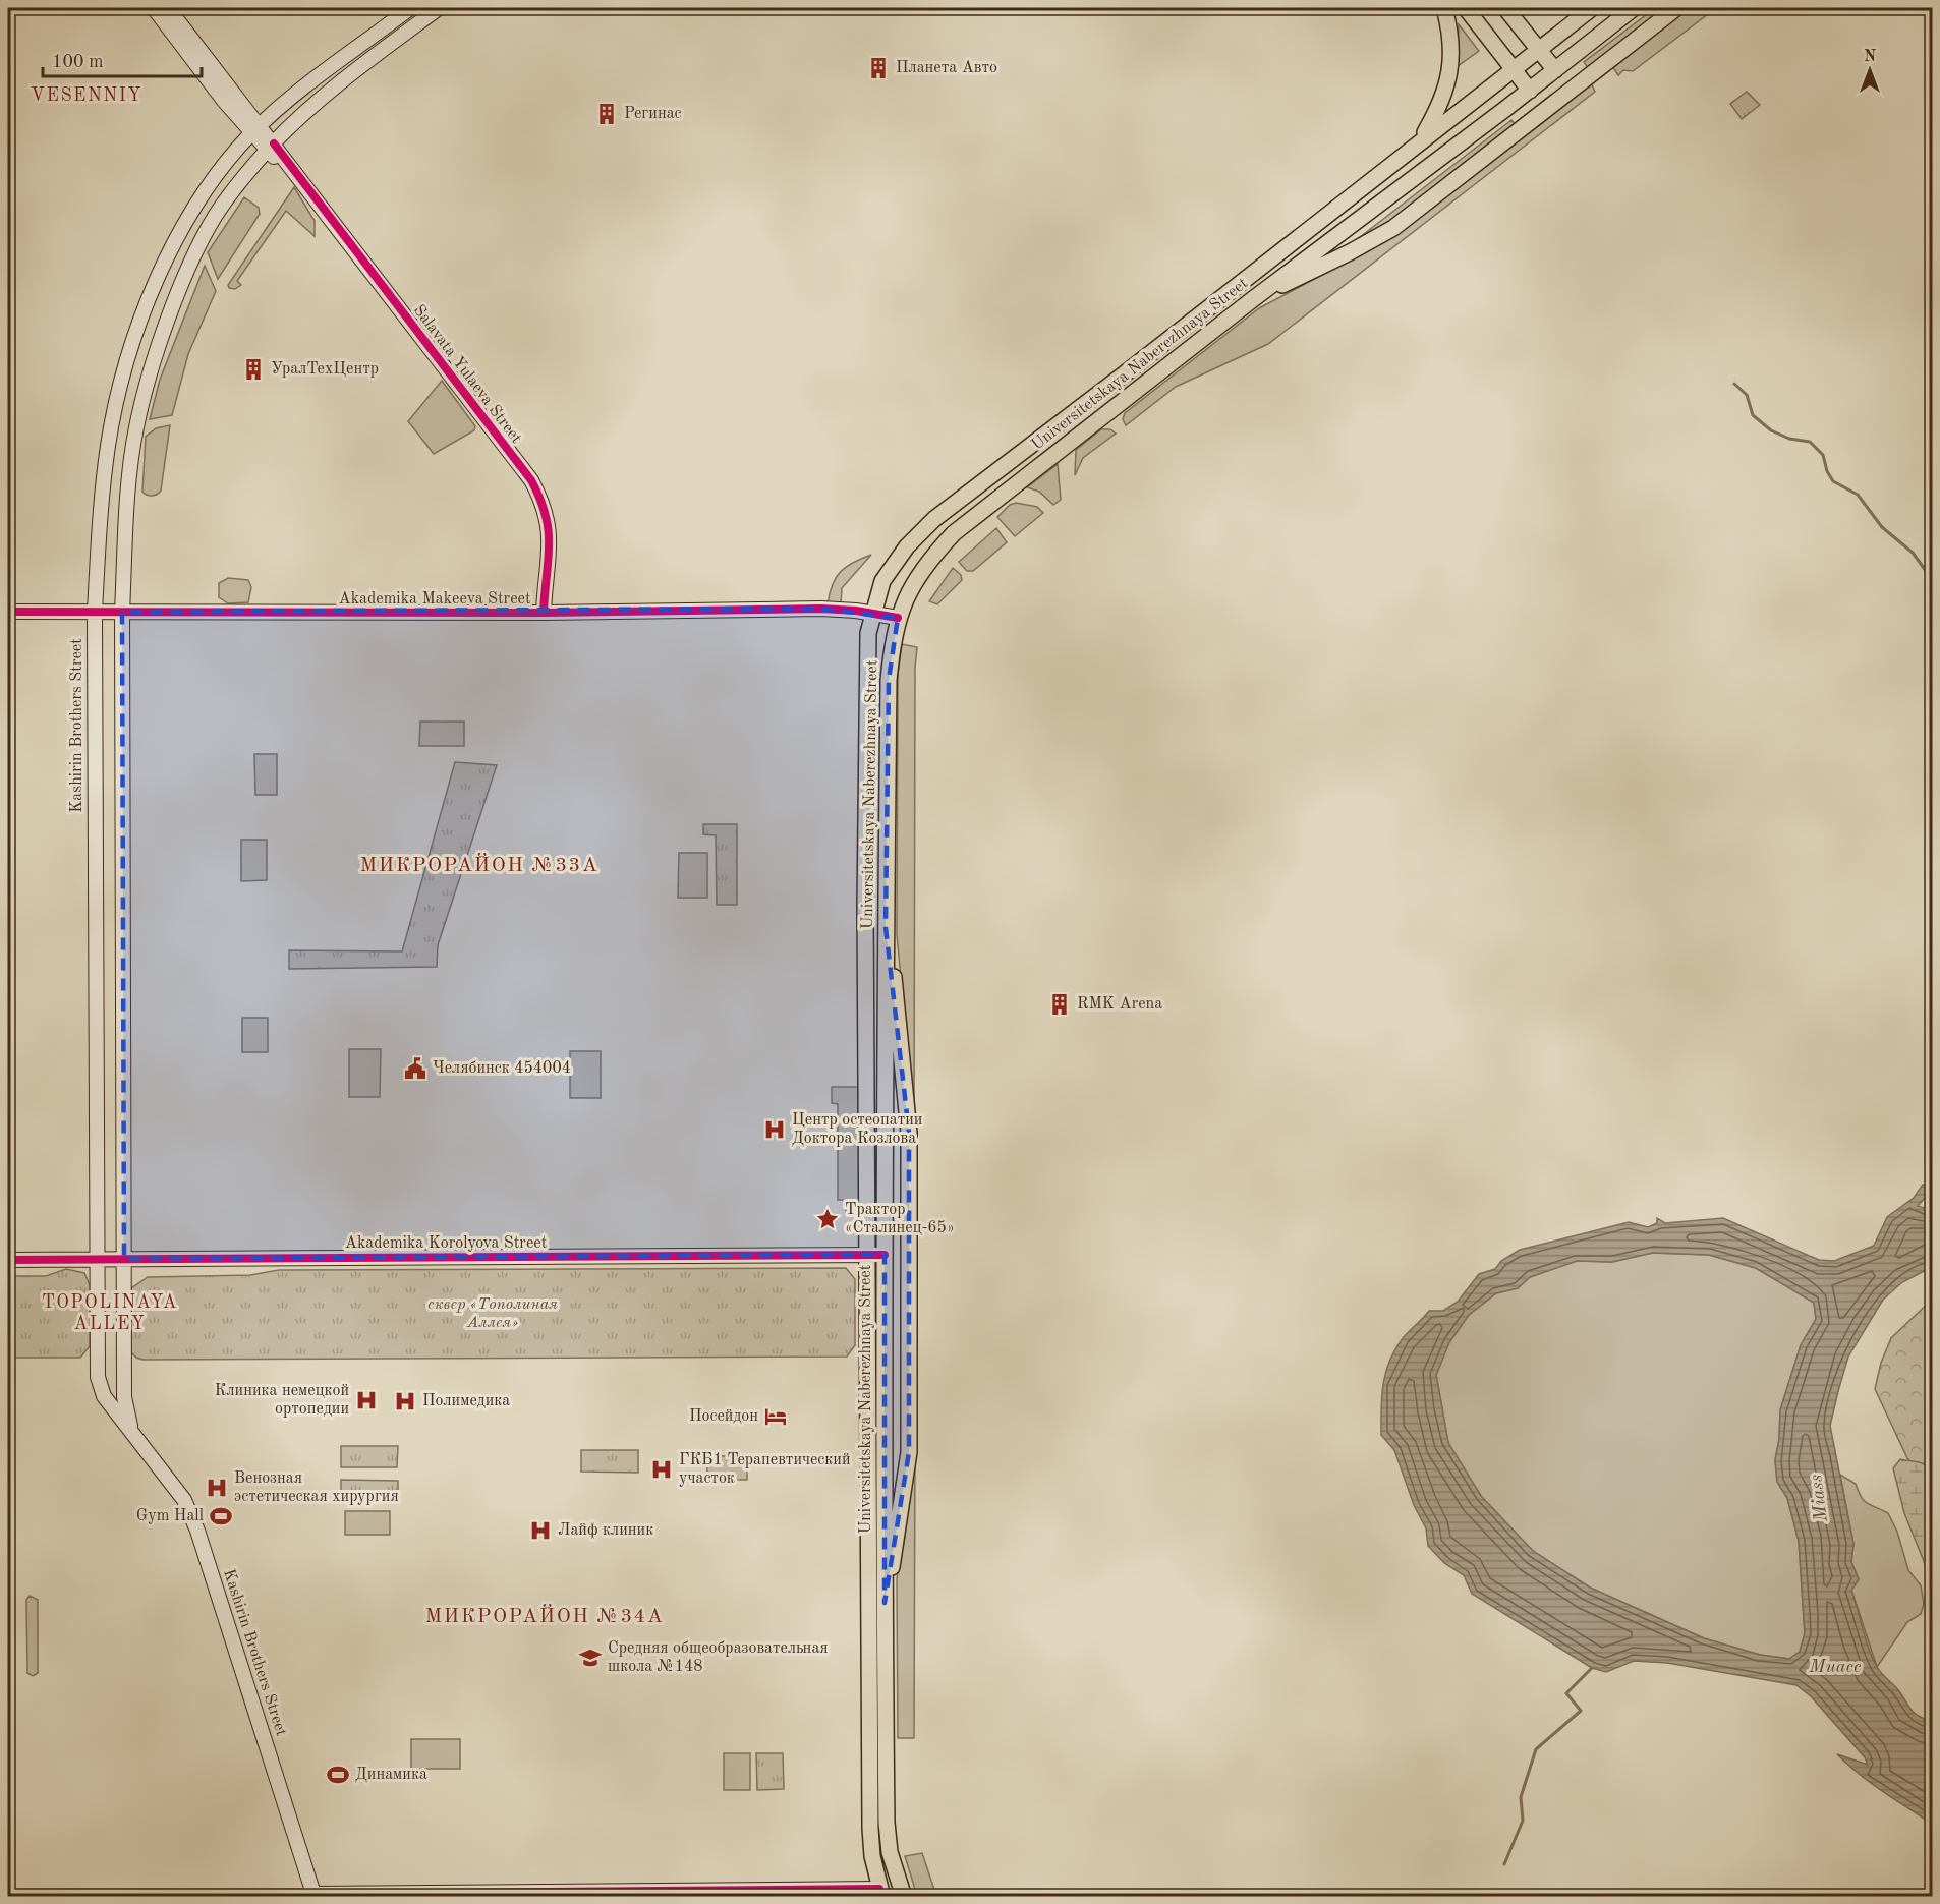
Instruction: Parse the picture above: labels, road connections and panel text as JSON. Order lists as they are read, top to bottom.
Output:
{
  "streets": {
    "main road": [
      "Universitetskaya Naberezhnaya Street",
      "Salavata Yulaeva Street",
      "Akademika Makeeva Street",
      "Kashirin Brothers Street",
      "Akademika Korolyova Street"
    ]
  },
  "crossings": [
    ["Universitetskaya Naberezhnaya Street", "Akademika Makeeva Street"],
    ["Universitetskaya Naberezhnaya Street", "Akademika Korolyova Street"],
    ["Salavata Yulaeva Street", "Akademika Makeeva Street"],
    ["Salavata Yulaeva Street", "Kashirin Brothers Street"],
    ["Akademika Makeeva Street", "Kashirin Brothers Street"],
    ["Kashirin Brothers Street", "Akademika Korolyova Street"]
  ],
  "districts": [
    "VESENNIY",
    "МИКРОРАЙОН №33А",
    "TOPOLINAYA ALLEY",
    "МИКРОРАЙОН №34А"
  ],
  "water": ["Miass", "Миасс"],
  "parks": ["сквер «Тополиная Аллея»"],
  "places": {
    "building": [
      "Планета Авто",
      "Регинас",
      "УралТехЦентр",
      "RMK Arena"
    ],
    "public building": ["Челябинск 454004"],
    "hospital": [
      "Центр остеопатии Доктора Козлова",
      "Клиника немецкой ортопедии",
      "Полимедика",
      "ГКБ1 Терапевтический участок",
      "Венозная эстетическая хирургия",
      "Лайф клиник"
    ],
    "place": ["Трактор «Сталинец-65»"],
    "hotel": ["Посейдон"],
    "sports": ["Gym Hall", "Динамика"],
    "school or university": ["Средняя общеобразовательная школа №148"]
  },
  "scale_bar": "100 m",
  "north": "top"
}
